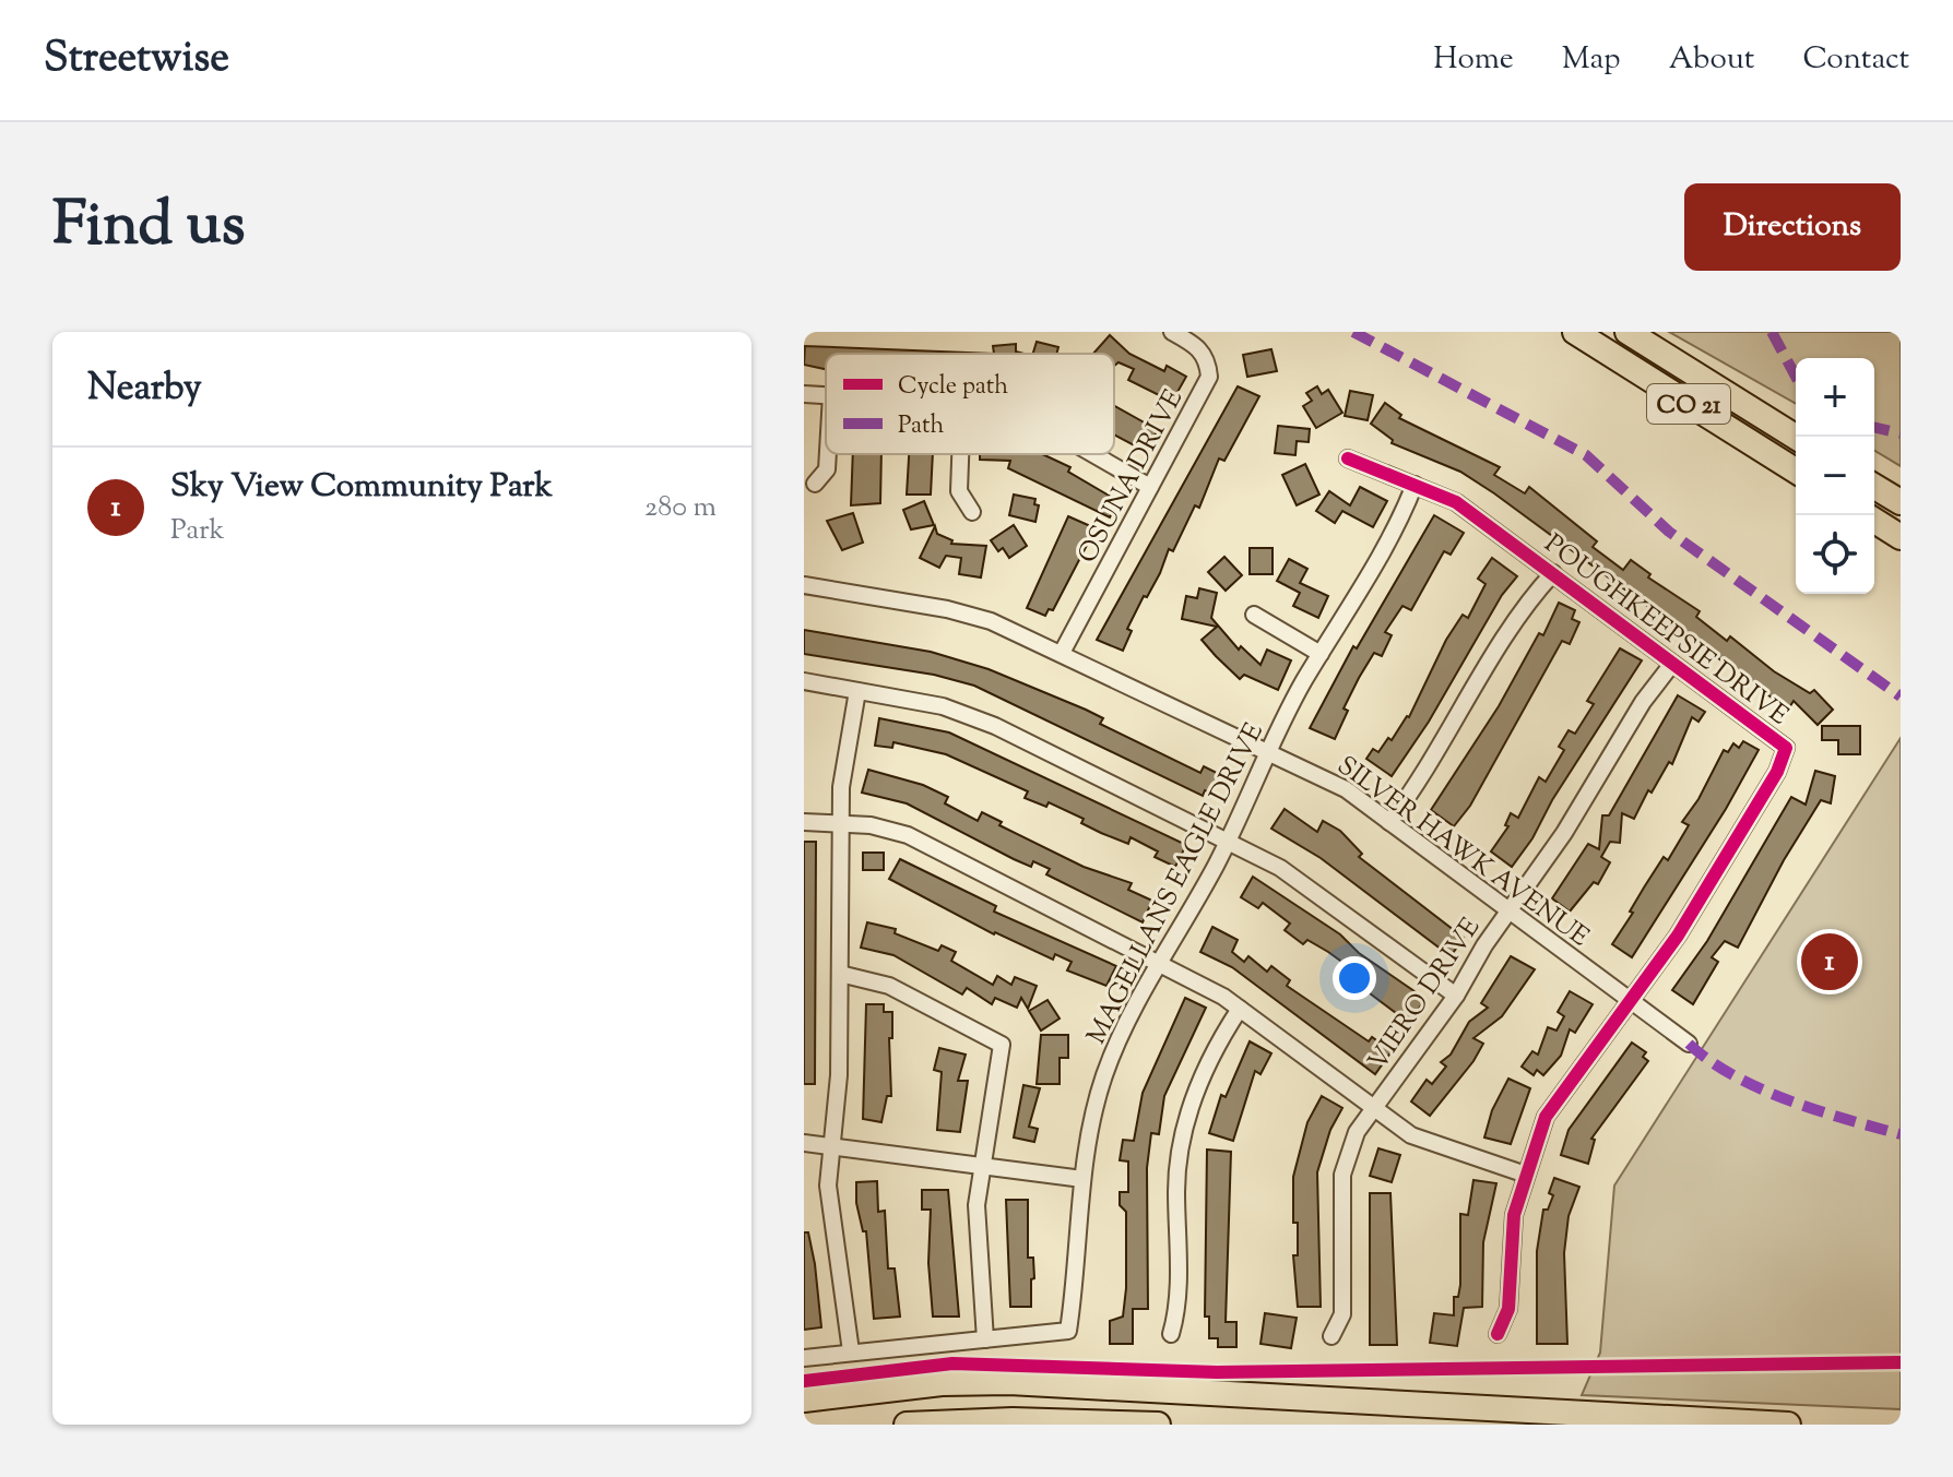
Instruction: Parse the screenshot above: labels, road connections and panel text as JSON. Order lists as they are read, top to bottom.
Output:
{
  "streets": {
    "highway": ["CO 21"],
    "street": [
      "OSUNA DRIVE",
      "POUGHKEEPSIE DRIVE",
      "SILVER HAWK AVENUE",
      "MAGELLANS EAGLE DRIVE",
      "VIERO DRIVE"
    ]
  },
  "crossings": [
    ["OSUNA DRIVE", "SILVER HAWK AVENUE"],
    ["POUGHKEEPSIE DRIVE", "SILVER HAWK AVENUE"],
    ["POUGHKEEPSIE DRIVE", "MAGELLANS EAGLE DRIVE"],
    ["POUGHKEEPSIE DRIVE", "VIERO DRIVE"],
    ["SILVER HAWK AVENUE", "MAGELLANS EAGLE DRIVE"],
    ["SILVER HAWK AVENUE", "VIERO DRIVE"]
  ],
  "legend": ["Cycle path", "Path"],
  "page": {
    "header": "Streetwise",
    "nav": [
      "Home",
      "Map",
      "About",
      "Contact"
    ],
    "title": "Find us",
    "buttons": "Directions",
    "heading": "Nearby",
    "map_buttons": ["+", "−"],
    "list": [
      {
        "mark": "1",
        "name": "Sky View Community Park",
        "note": "Park",
        "value": "280 m"
      }
    ],
    "pins": "1"
  }
}
